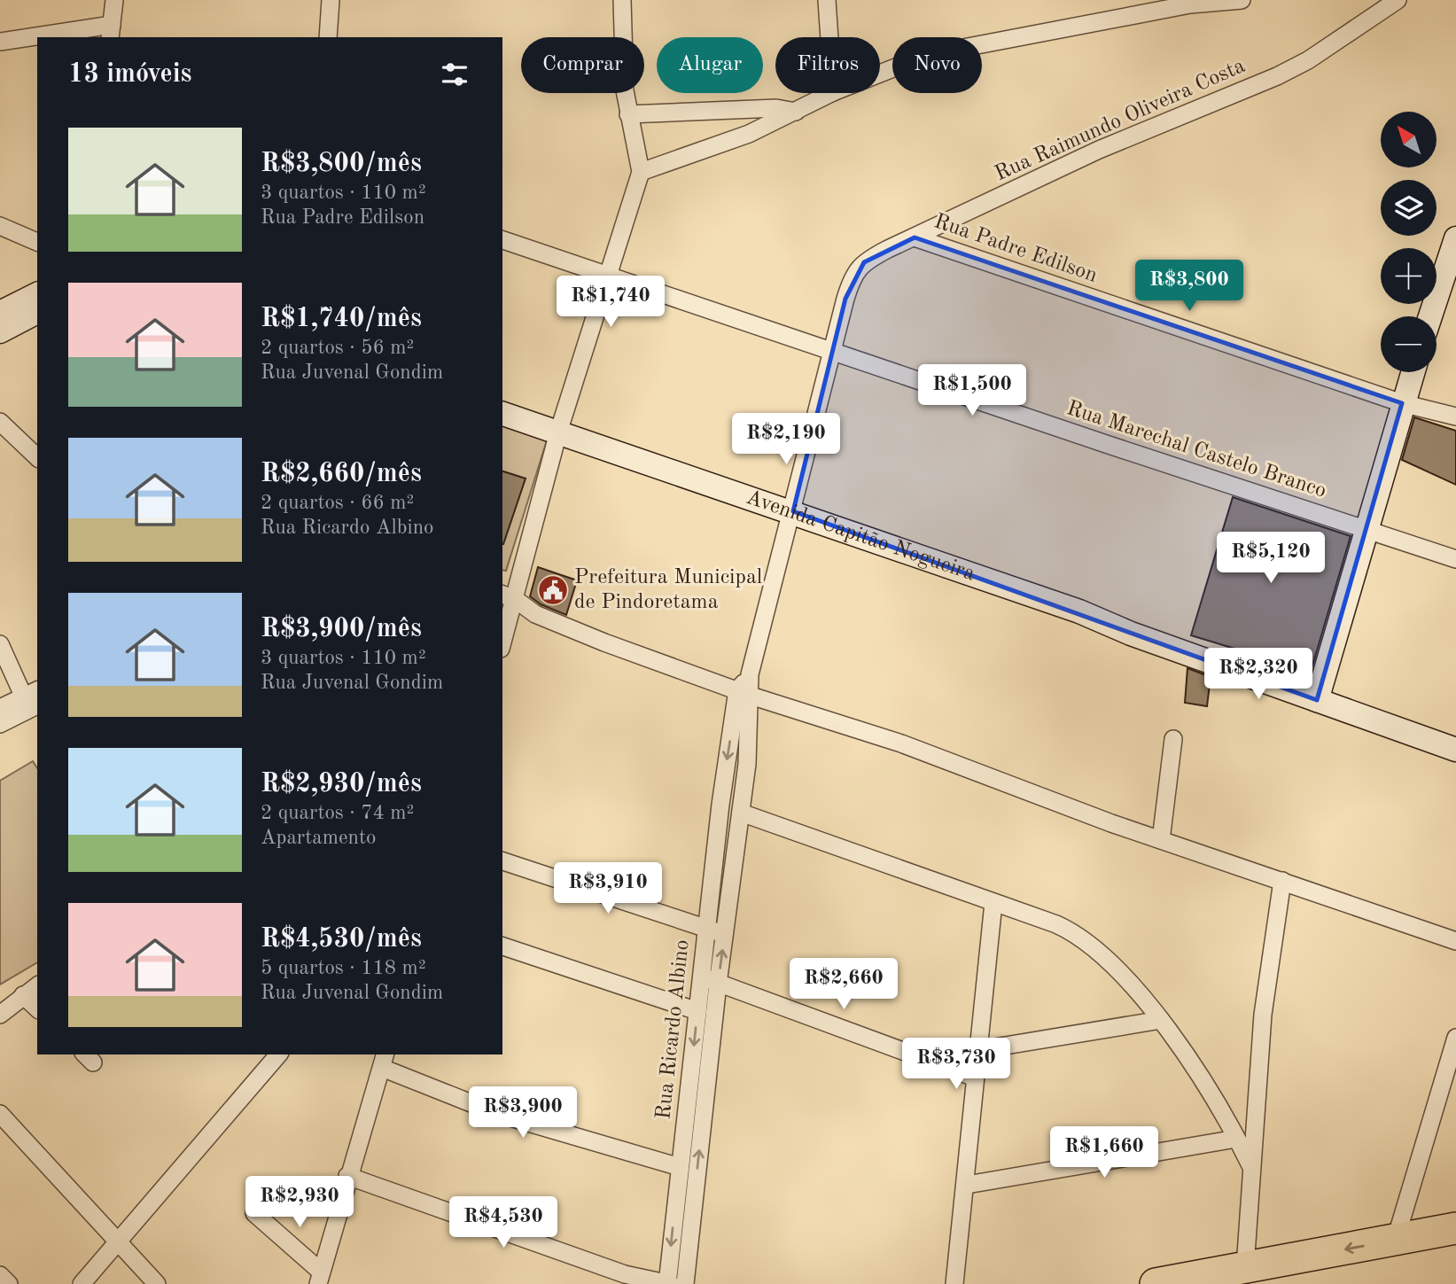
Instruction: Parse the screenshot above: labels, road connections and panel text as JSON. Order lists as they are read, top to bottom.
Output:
{
  "streets": {
    "main road": ["Avenida Capitão Nogueira"],
    "street": [
      "Rua Raimundo Oliveira Costa",
      "Rua Padre Edilson",
      "Rua Marechal Castelo Branco",
      "Rua Ricardo Albino"
    ]
  },
  "crossings": [
    ["Rua Raimundo Oliveira Costa", "Rua Padre Edilson"],
    ["Rua Raimundo Oliveira Costa", "Rua Marechal Castelo Branco"]
  ],
  "places": {
    "public building": ["Prefeitura Municipal de Pindoretama"]
  },
  "north": "top left",
  "page": {
    "chip": [
      "Comprar",
      "Alugar",
      "Filtros",
      "Novo"
    ],
    "heading": "13 imóveis",
    "map_buttons": ["+", "−"],
    "list": [
      {
        "name": "R$3,800/mês",
        "note": "3 quartos · 110 m² · Rua Padre Edilson"
      },
      {
        "name": "R$1,740/mês",
        "note": "2 quartos · 56 m² · Rua Juvenal Gondim"
      },
      {
        "name": "R$2,660/mês",
        "note": "2 quartos · 66 m² · Rua Ricardo Albino"
      },
      {
        "name": "R$3,900/mês",
        "note": "3 quartos · 110 m² · Rua Juvenal Gondim"
      },
      {
        "name": "R$2,930/mês",
        "note": "2 quartos · 74 m² · Apartamento"
      },
      {
        "name": "R$4,530/mês",
        "note": "5 quartos · 118 m² · Rua Juvenal Gondim"
      }
    ],
    "price": [
      "R$3,800",
      "R$1,740",
      "R$1,500",
      "R$2,190",
      "R$5,120",
      "R$2,320",
      "R$3,910",
      "R$2,660",
      "R$3,730",
      "R$3,900",
      "R$1,660",
      "R$2,930",
      "R$4,530"
    ]
  }
}
